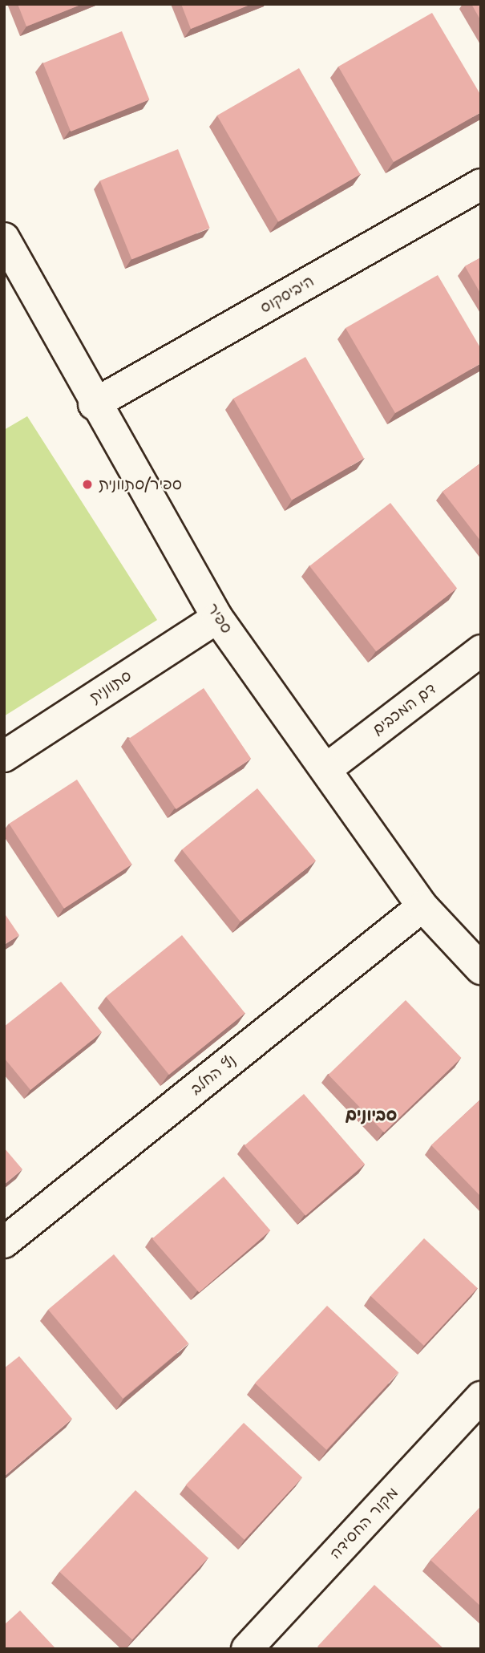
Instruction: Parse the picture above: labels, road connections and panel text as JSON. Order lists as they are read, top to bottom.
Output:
{
  "streets": {
    "street": [
      "היביסקוס",
      "ספיר",
      "סתוונית",
      "דם המכבים",
      "נץ החלב",
      "מקור החסידה"
    ]
  },
  "crossings": [
    ["היביסקוס", "ספיר"],
    ["ספיר", "סתוונית"],
    ["ספיר", "דם המכבים"],
    ["ספיר", "נץ החלב"]
  ],
  "districts": ["סביונים"],
  "places": ["ספיר/סתוונית"]
}
